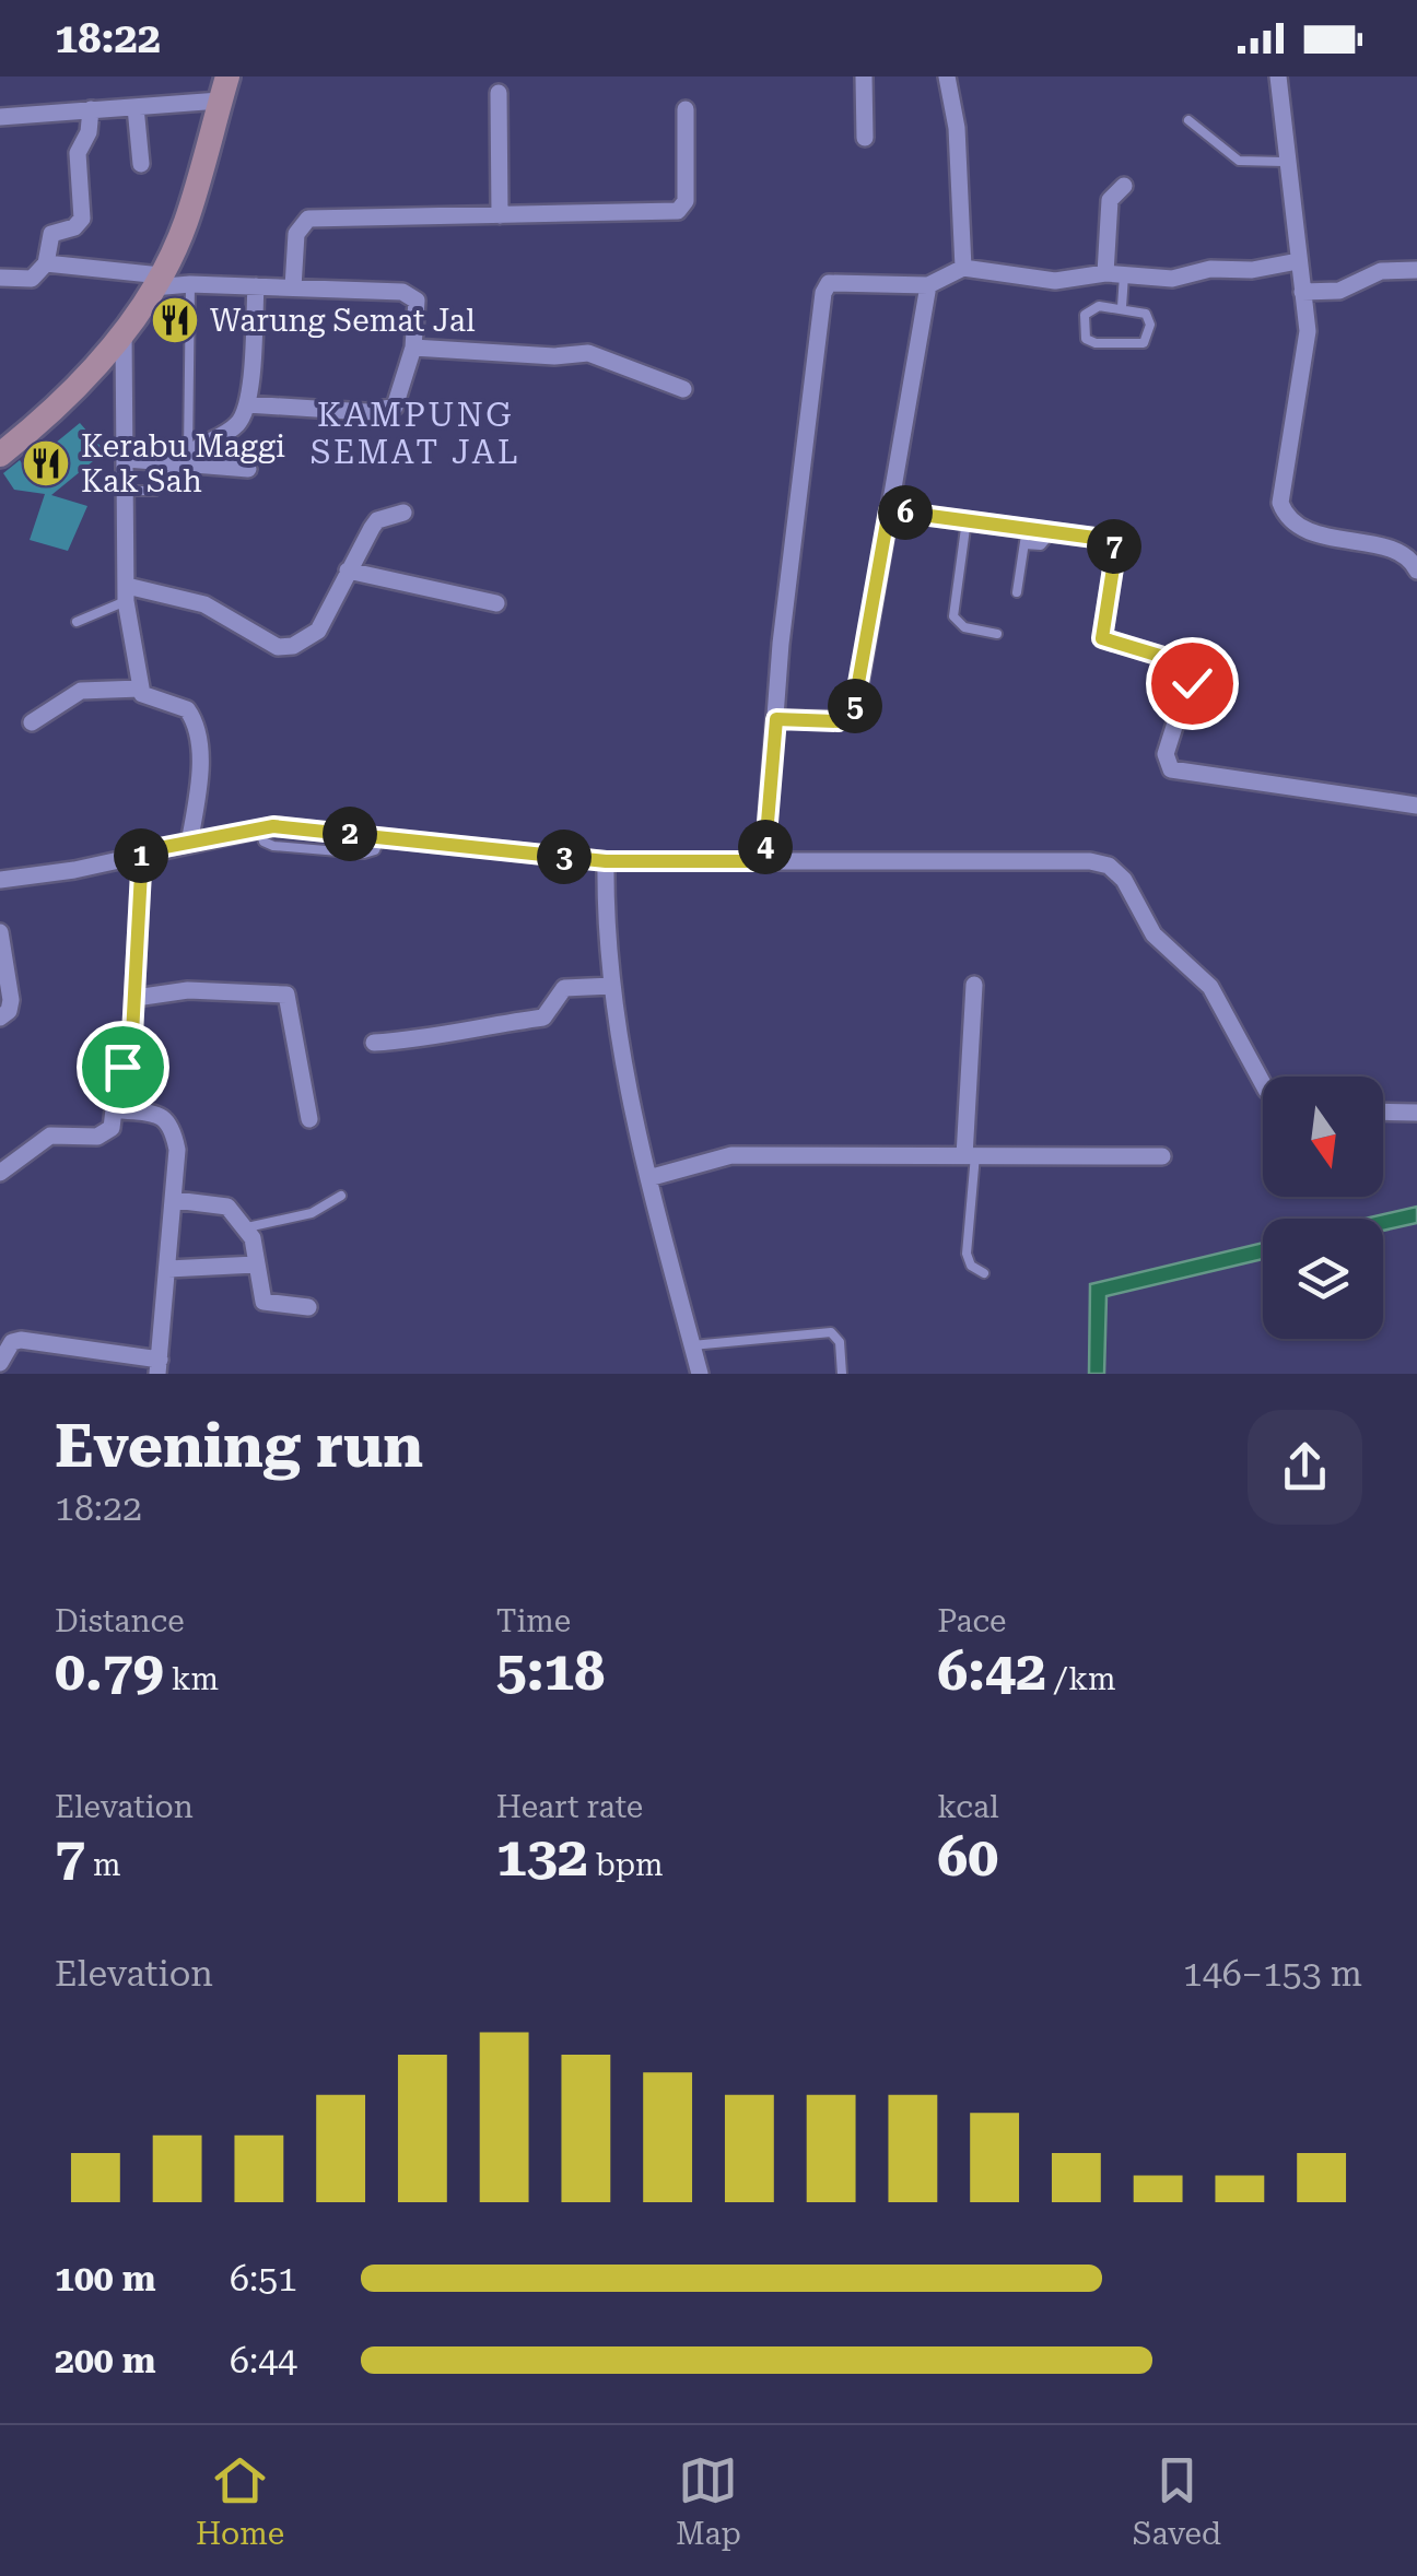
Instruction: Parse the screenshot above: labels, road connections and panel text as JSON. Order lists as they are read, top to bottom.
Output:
{
  "districts": ["KAMPUNG SEMAT JAL"],
  "places": {
    "restaurant": ["Warung Semat Jal", "Kerabu Maggi Kak Sah"]
  },
  "north": "bottom",
  "page": {
    "status": "18:22",
    "pins": [
      "6",
      "7",
      "5",
      "2",
      "4",
      "1",
      "3"
    ],
    "heading": ["Evening run", "18:22"],
    "stats": [
      ["Distance", "0.79 km"],
      ["Time", "5:18"],
      ["Pace", "6:42 /km"],
      ["Elevation", "7 m"],
      ["Heart rate", "132 bpm"],
      ["kcal", "60"]
    ],
    "chart": ["Elevation", "146–153 m"],
    "list": [
      {
        "name": "100 m",
        "note": "6:51"
      },
      {
        "name": "200 m",
        "note": "6:44"
      }
    ],
    "tabs": ["Home", "Map", "Saved"]
  }
}
